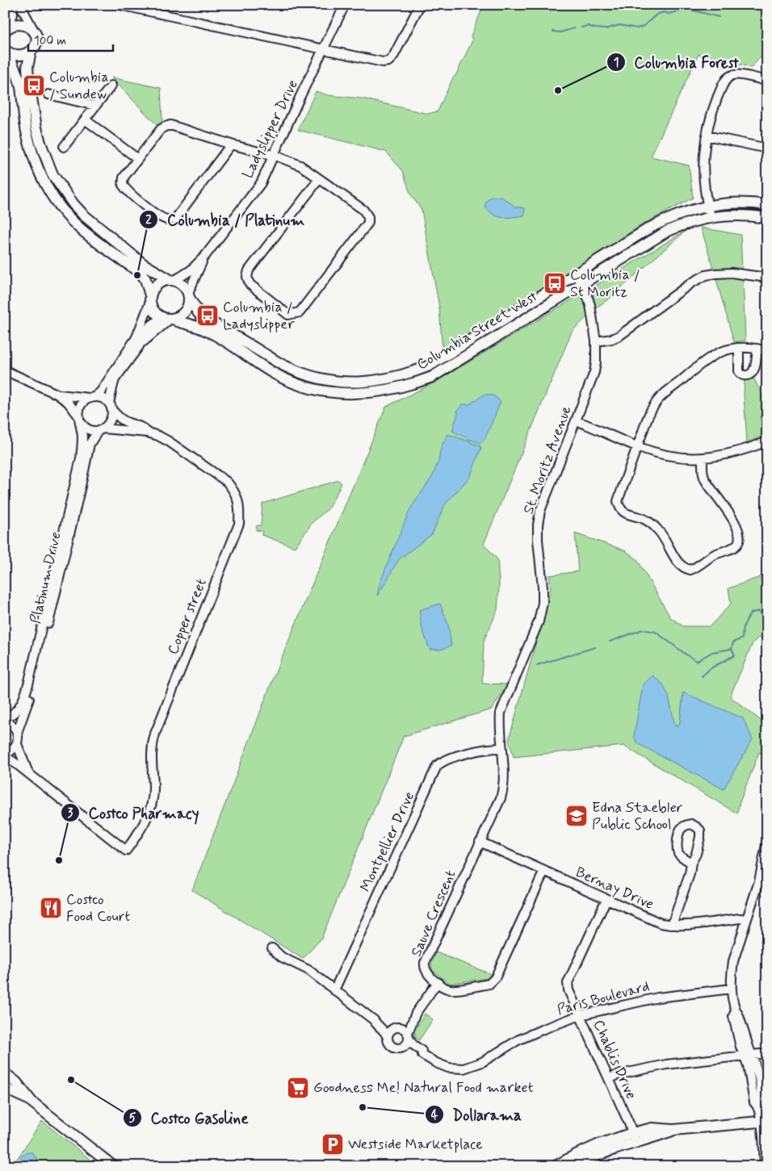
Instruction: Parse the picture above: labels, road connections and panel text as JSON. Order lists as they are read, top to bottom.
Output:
{
  "streets": {
    "main road": ["Columbia Street West"],
    "street": [
      "Ladyslipper Drive",
      "St. Moritz Avenue",
      "Platinum Drive",
      "Copper street",
      "Montpellier Drive",
      "Bernay Drive",
      "Sauve Crescent",
      "Paris Boulevard",
      "Chablis Drive"
    ]
  },
  "crossings": [
    ["Ladyslipper Drive", "Columbia Street West"],
    ["Columbia Street West", "St. Moritz Avenue"],
    ["St. Moritz Avenue", "Montpellier Drive"],
    ["St. Moritz Avenue", "Bernay Drive"],
    ["St. Moritz Avenue", "Sauve Crescent"],
    ["Bernay Drive", "Sauve Crescent"],
    ["Bernay Drive", "Chablis Drive"],
    ["Paris Boulevard", "Chablis Drive"]
  ],
  "places": {
    "bus stop": ["Columbia / Sundew", "Columbia / St Moritz", "Columbia / Ladyslipper"],
    "other": [
      "Columbia Forest",
      "Columbia / Platinum",
      "Costco Pharmacy",
      "Costco Gasoline",
      "Dollarama"
    ],
    "school or university": ["Edna Staebler Public School"],
    "restaurant": ["Costco Food Court"],
    "supermarket": ["Goodness Me! Natural Food market"],
    "parking": ["Westside Marketplace"]
  },
  "scale_bar": "100 m"
}
